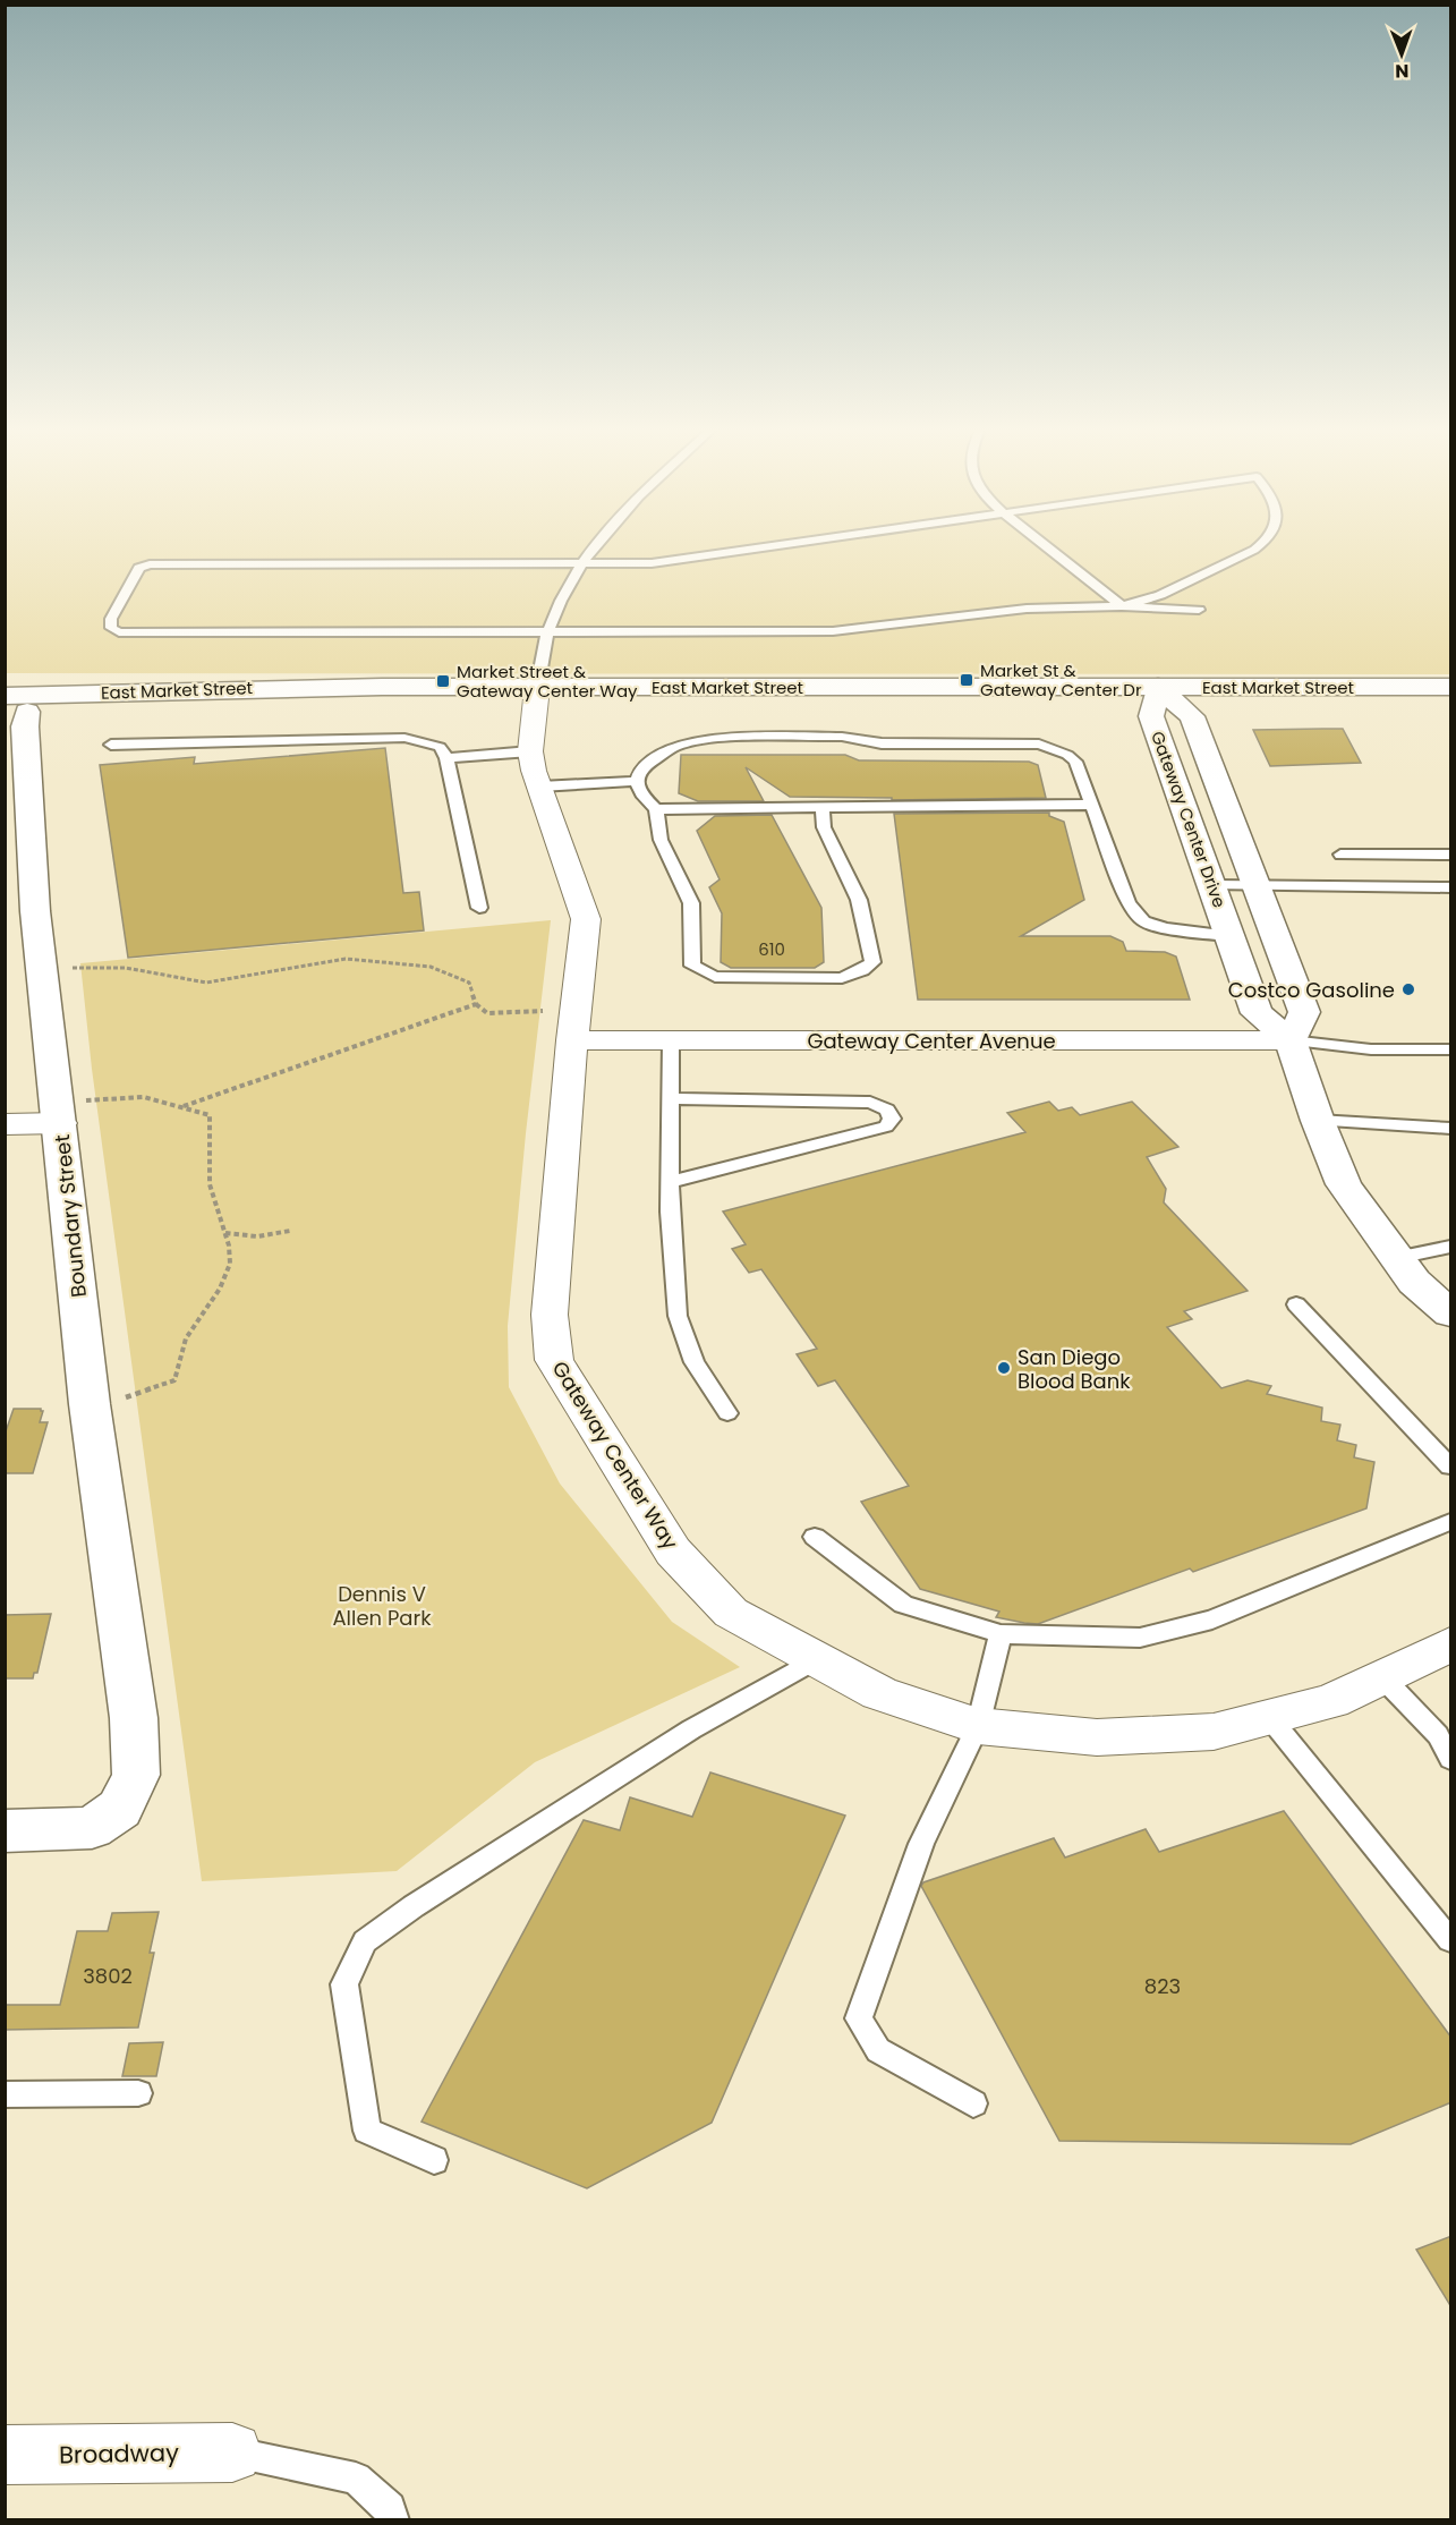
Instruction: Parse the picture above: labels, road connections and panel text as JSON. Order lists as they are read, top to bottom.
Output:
{
  "streets": {
    "street": [
      "East Market Street",
      "Gateway Center Drive",
      "Gateway Center Avenue",
      "Boundary Street",
      "Gateway Center Way",
      "Broadway"
    ]
  },
  "crossings": [
    ["East Market Street", "Gateway Center Drive"],
    ["East Market Street", "Boundary Street"],
    ["East Market Street", "Gateway Center Way"],
    ["Gateway Center Drive", "Gateway Center Avenue"],
    ["Gateway Center Avenue", "Gateway Center Way"]
  ],
  "parks": ["Dennis V Allen Park"],
  "places": {
    "transit": ["Market St & Gateway Center Dr", "Market Street & Gateway Center Way"],
    "other": ["Costco Gasoline", "San Diego Blood Bank"]
  },
  "house_numbers": ["610", "3802", "823"],
  "north": "bottom"
}
